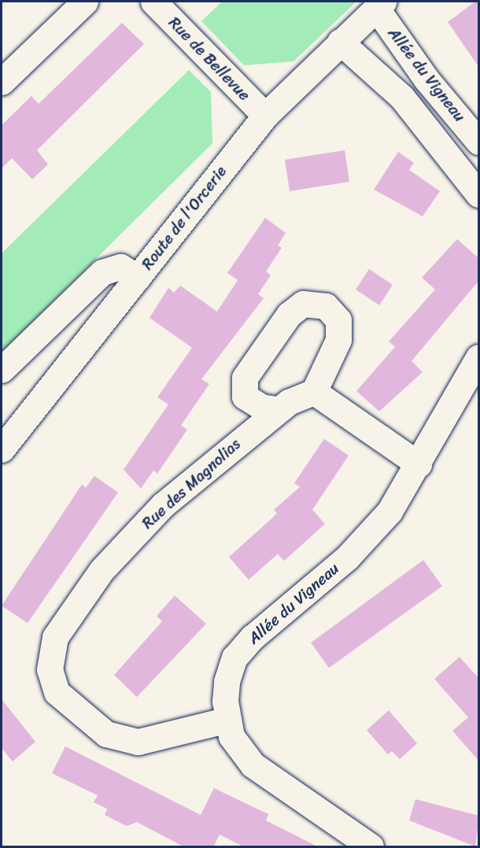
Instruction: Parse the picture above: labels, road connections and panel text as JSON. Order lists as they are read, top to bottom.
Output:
{
  "streets": {
    "street": [
      "Rue de Bellevue",
      "Allée du Vigneau",
      "Route de l'Orcerie",
      "Rue des Magnolias"
    ]
  },
  "crossings": [
    ["Rue de Bellevue", "Route de l'Orcerie"],
    ["Allée du Vigneau", "Route de l'Orcerie"],
    ["Allée du Vigneau", "Rue des Magnolias"]
  ]
}
